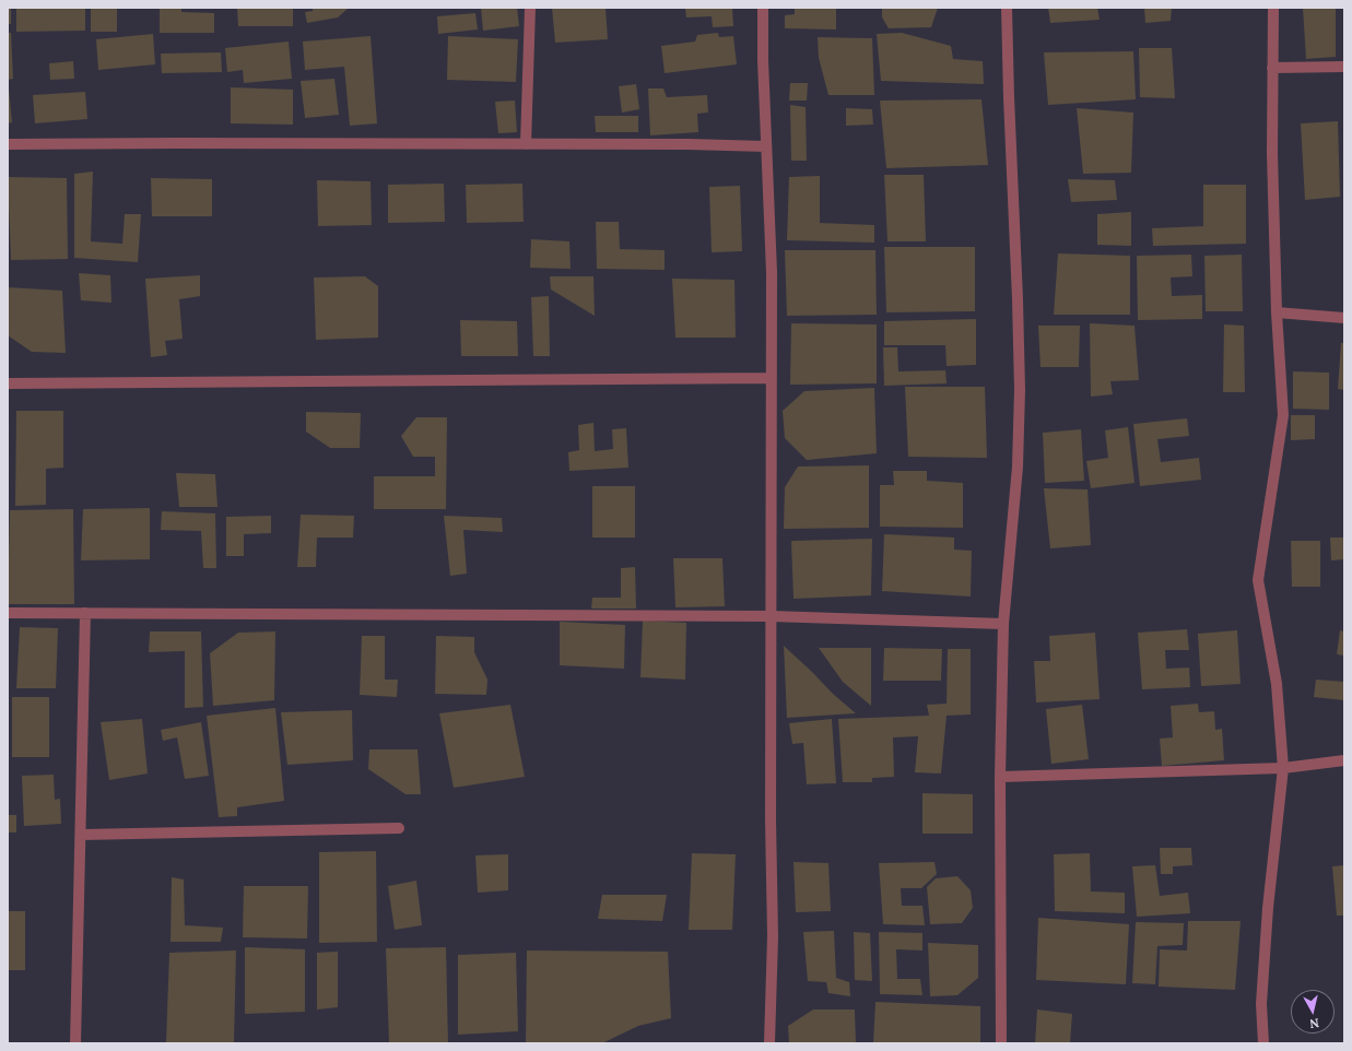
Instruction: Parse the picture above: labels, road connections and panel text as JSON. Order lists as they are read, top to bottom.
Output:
{
  "north": "bottom"
}
